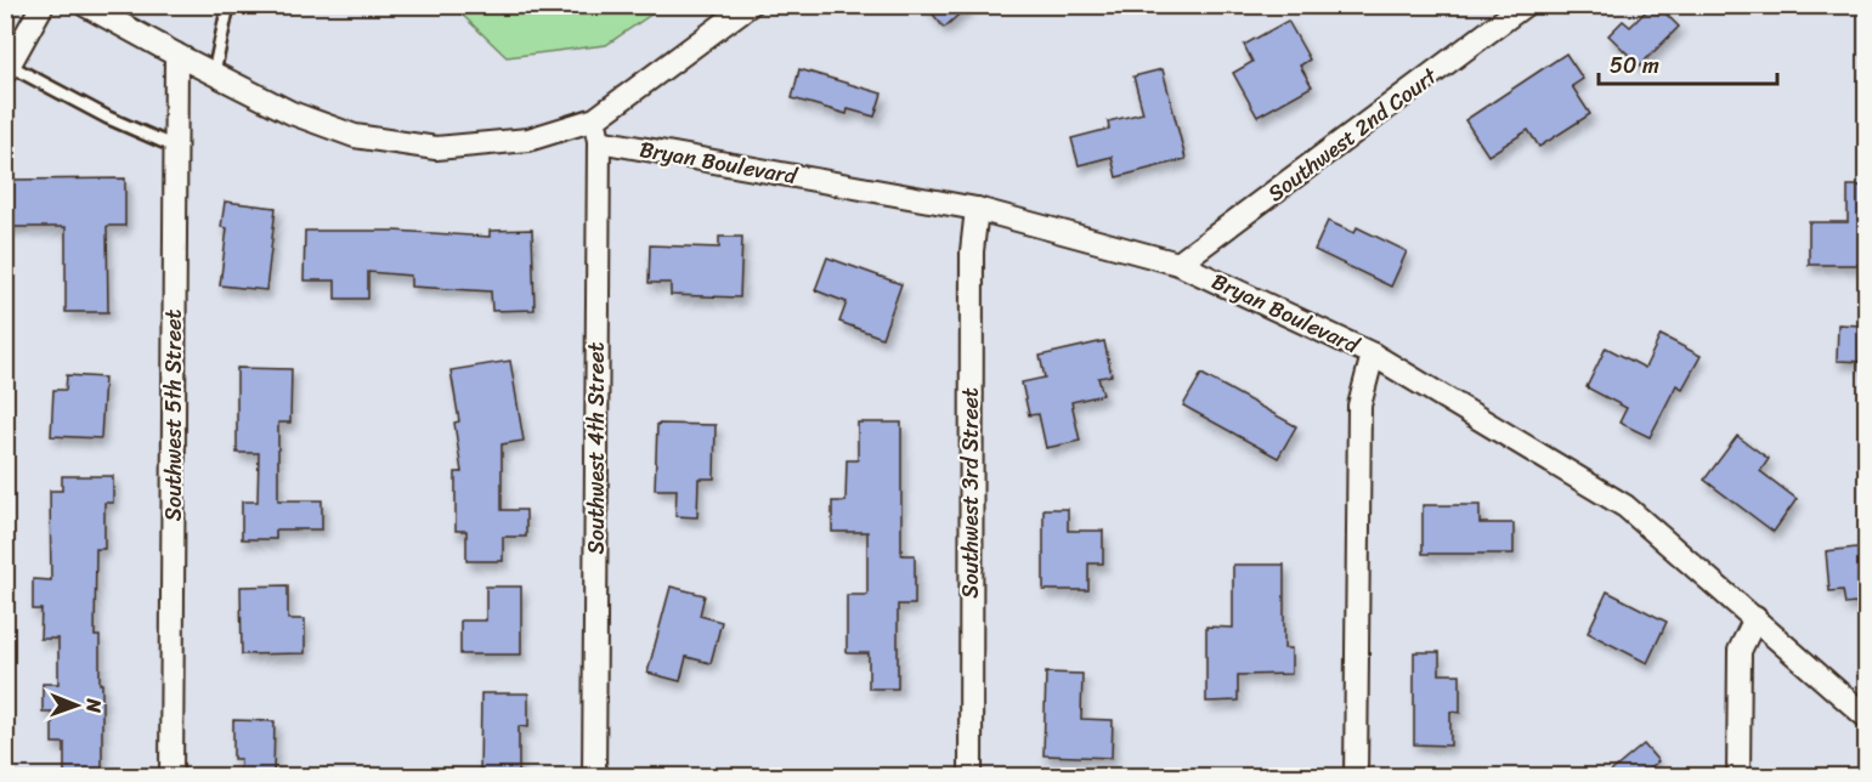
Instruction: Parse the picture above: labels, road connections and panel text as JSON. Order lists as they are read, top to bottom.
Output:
{
  "streets": {
    "street": [
      "Southwest 2nd Court",
      "Bryan Boulevard",
      "Southwest 5th Street",
      "Southwest 4th Street",
      "Southwest 3rd Street"
    ]
  },
  "crossings": [
    ["Southwest 2nd Court", "Bryan Boulevard"],
    ["Bryan Boulevard", "Southwest 4th Street"],
    ["Bryan Boulevard", "Southwest 3rd Street"]
  ],
  "scale_bar": "50 m",
  "north": "right"
}
